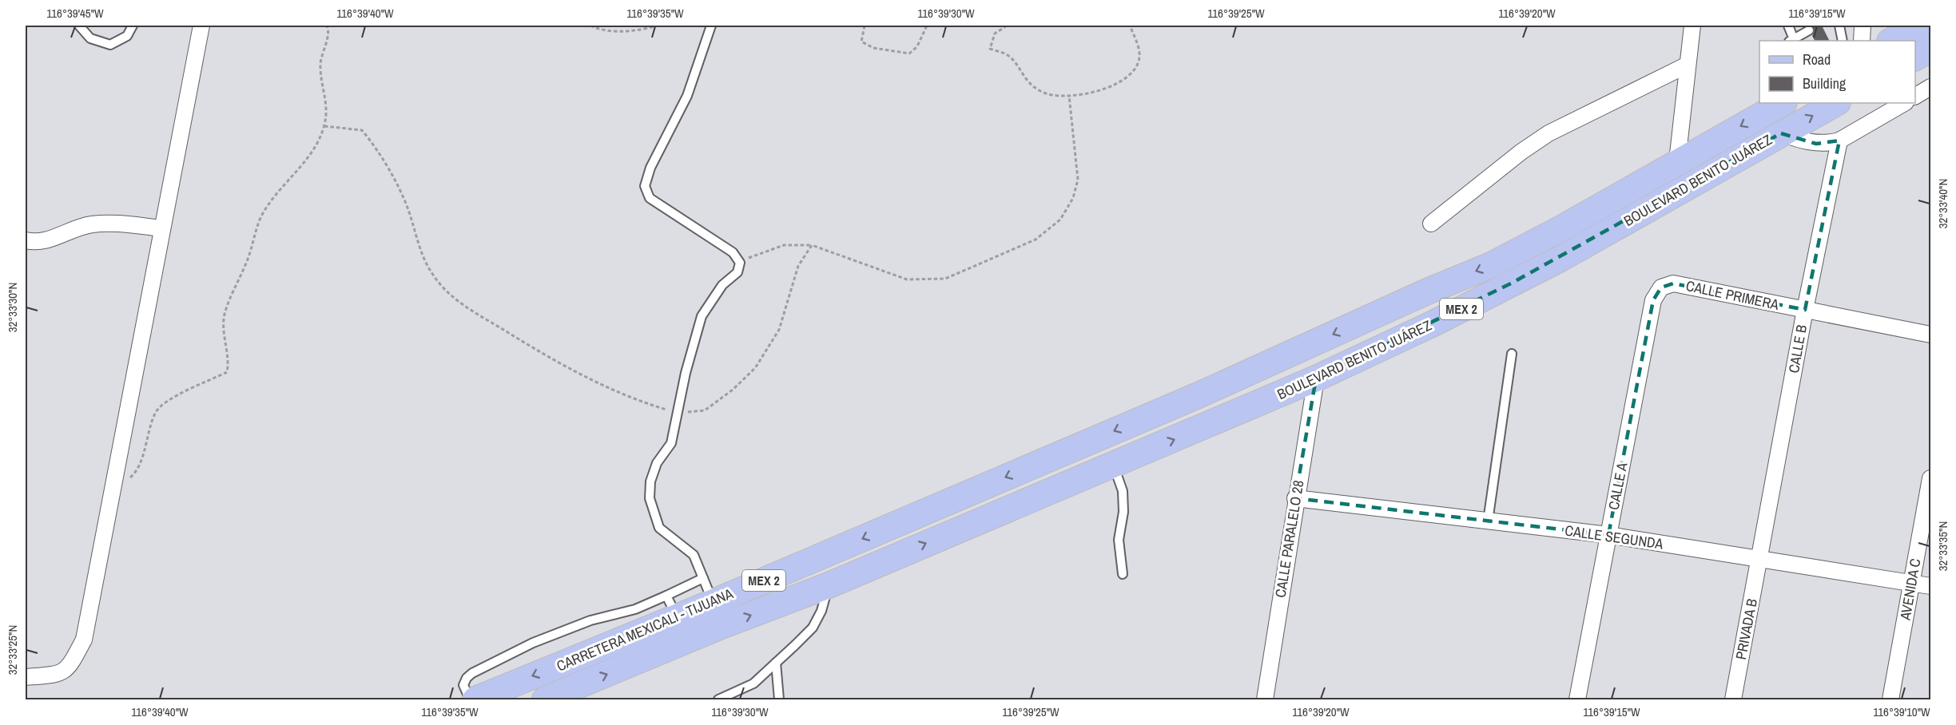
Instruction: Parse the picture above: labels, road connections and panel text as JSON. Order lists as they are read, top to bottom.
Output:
{
  "streets": {
    "main road": ["BOULEVARD BENITO JUÁREZ", "MEX 2", "CARRETERA MEXICALI - TIJUANA"],
    "street": [
      "CALLE PRIMERA",
      "CALLE B",
      "CALLE A",
      "CALLE SEGUNDA",
      "CALLE PARALELO 28",
      "AVENIDA C",
      "PRIVADA B"
    ]
  },
  "crossings": [
    ["BOULEVARD BENITO JUÁREZ", "CALLE PARALELO 28"],
    ["BOULEVARD BENITO JUÁREZ", "CARRETERA MEXICALI - TIJUANA"],
    ["CALLE PRIMERA", "CALLE B"],
    ["CALLE PRIMERA", "CALLE A"],
    ["CALLE B", "CALLE SEGUNDA"],
    ["CALLE B", "PRIVADA B"],
    ["CALLE A", "CALLE SEGUNDA"],
    ["CALLE SEGUNDA", "CALLE PARALELO 28"],
    ["CALLE SEGUNDA", "AVENIDA C"],
    ["CALLE SEGUNDA", "PRIVADA B"]
  ],
  "legend": ["Road", "Building"],
  "coordinates": [
    "116°39'45\"W",
    "116°39'40\"W",
    "116°39'35\"W",
    "116°39'30\"W",
    "116°39'25\"W",
    "116°39'20\"W",
    "116°39'15\"W",
    "32°33'40\"N",
    "32°33'30\"N",
    "32°33'35\"N",
    "32°33'25\"N",
    "116°39'10\"W"
  ]
}
